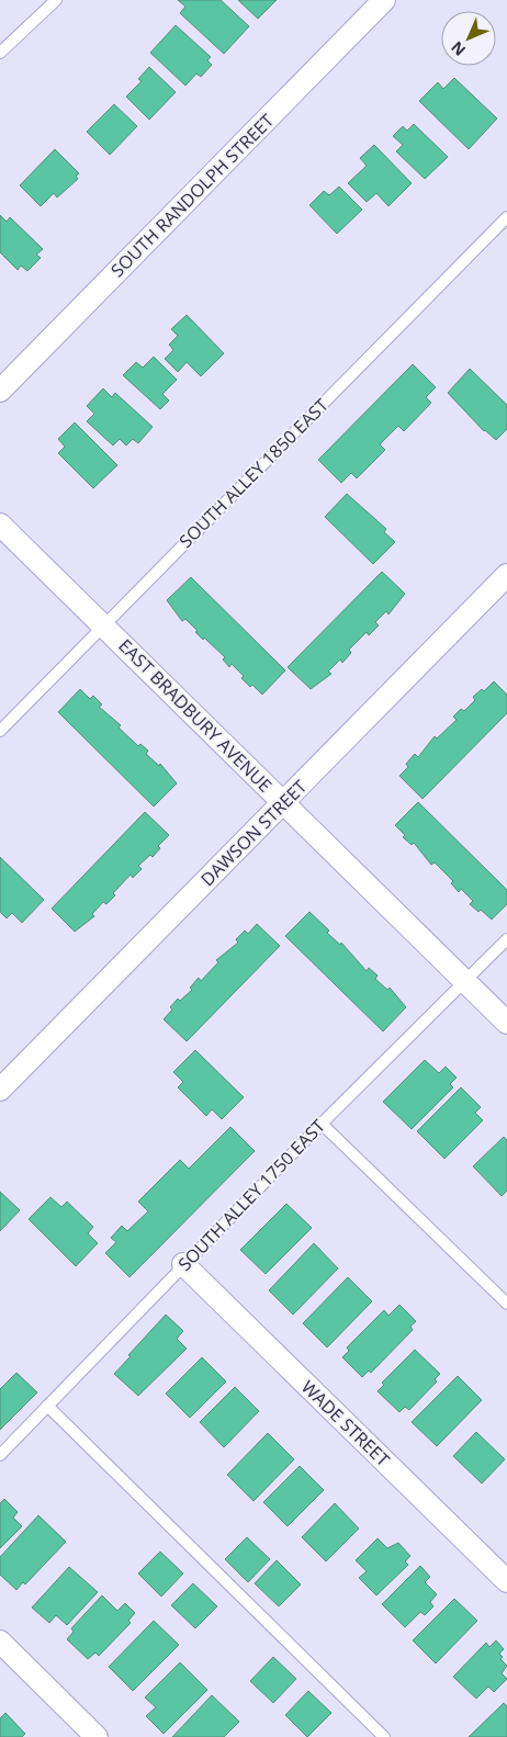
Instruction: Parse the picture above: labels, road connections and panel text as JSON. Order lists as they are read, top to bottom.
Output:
{
  "streets": {
    "street": [
      "SOUTH RANDOLPH STREET",
      "EAST BRADBURY AVENUE",
      "DAWSON STREET",
      "WADE STREET"
    ],
    "lane": ["SOUTH ALLEY 1850 EAST", "SOUTH ALLEY 1750 EAST"]
  },
  "crossings": [
    ["SOUTH ALLEY 1850 EAST", "EAST BRADBURY AVENUE"],
    ["EAST BRADBURY AVENUE", "DAWSON STREET"],
    ["EAST BRADBURY AVENUE", "SOUTH ALLEY 1750 EAST"],
    ["SOUTH ALLEY 1750 EAST", "WADE STREET"]
  ],
  "north": "bottom left"
}
